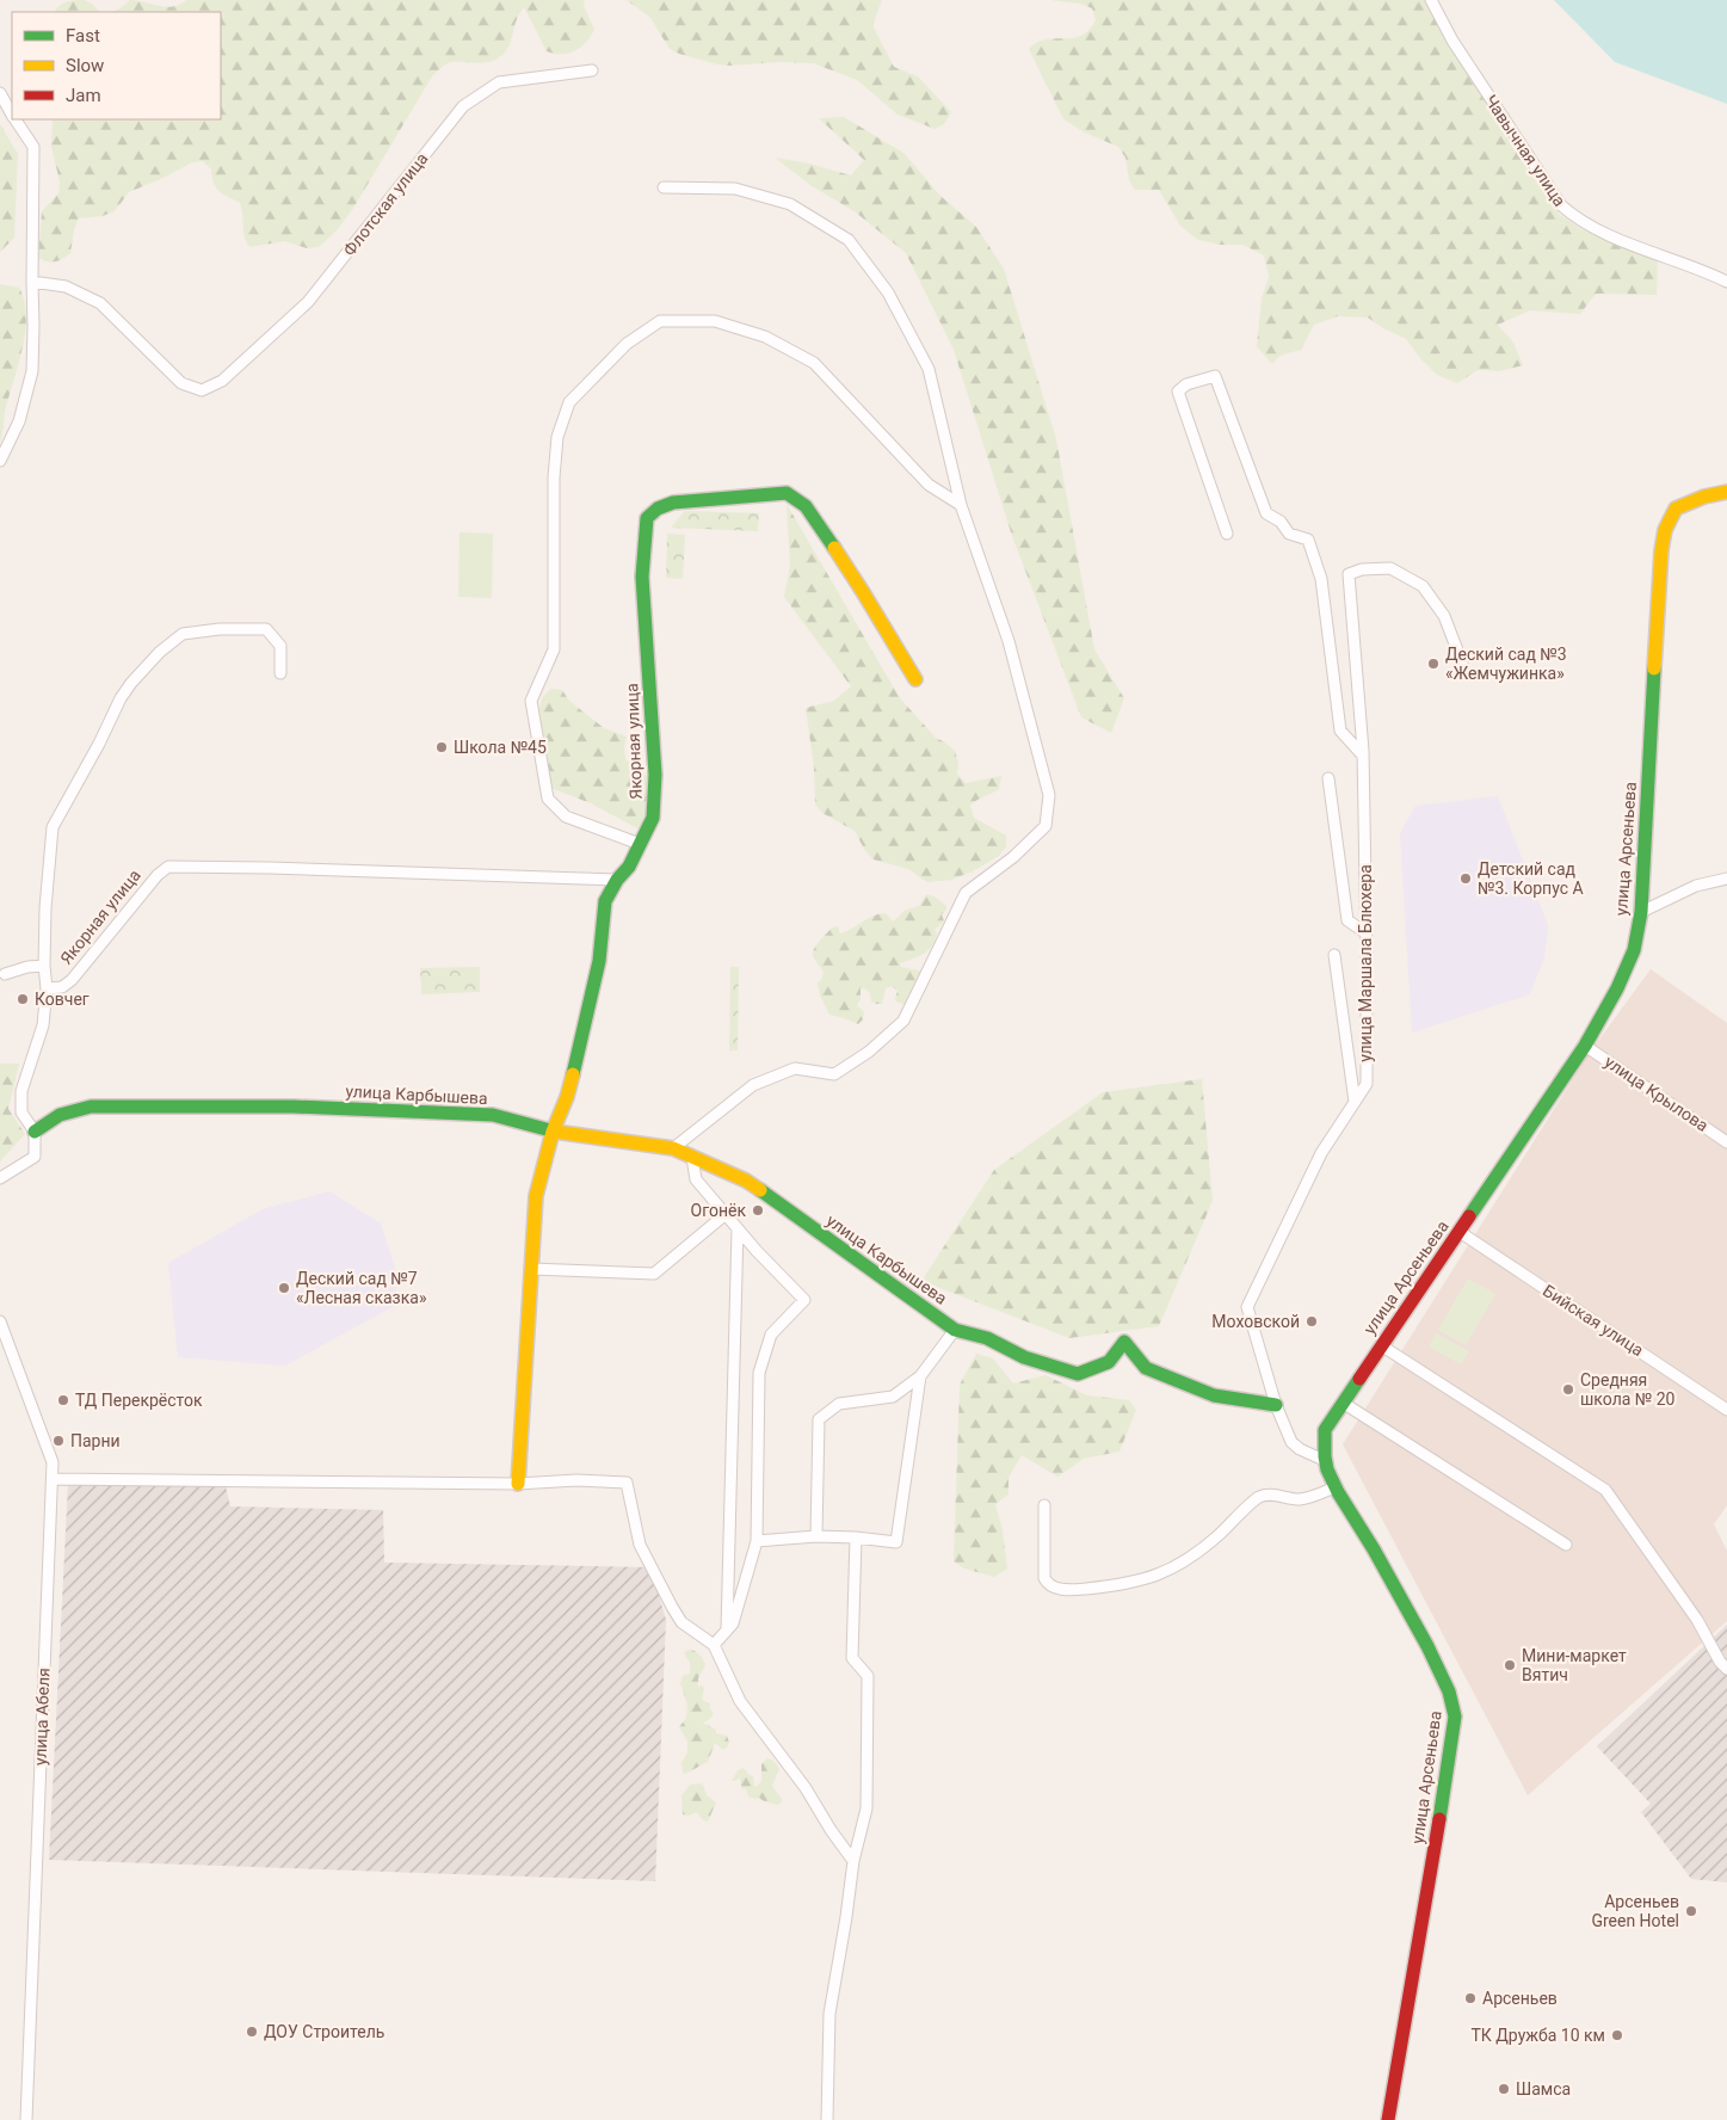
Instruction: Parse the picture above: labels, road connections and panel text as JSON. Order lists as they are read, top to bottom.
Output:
{
  "streets": {
    "street": [
      "Чавычная улица",
      "Флотская улица",
      "Якорная улица",
      "улица Арсеньева",
      "улица Маршала Блюхера",
      "улица Крылова",
      "улица Карбышева",
      "Бийская улица",
      "улица Абеля"
    ]
  },
  "crossings": [
    ["Якорная улица", "улица Карбышева"],
    ["улица Арсеньева", "улица Маршала Блюхера"],
    ["улица Арсеньева", "улица Крылова"],
    ["улица Арсеньева", "Бийская улица"]
  ],
  "places": [
    "Деский сад №3 «Жемчужинка»",
    "Школа №45",
    "Детский сад №3. Корпус А",
    "Ковчег",
    "Огонёк",
    "Деский сад №7 «Лесная сказка»",
    "Моховской",
    "Средняя школа № 20",
    "ТД Перекрёсток",
    "Парни",
    "Мини-маркет Вятич",
    "Арсеньев Green Hotel",
    "Арсеньев",
    "ДОУ Строитель",
    "ТК Дружба 10 км",
    "Шамса"
  ],
  "legend": ["Fast", "Slow", "Jam"]
}
